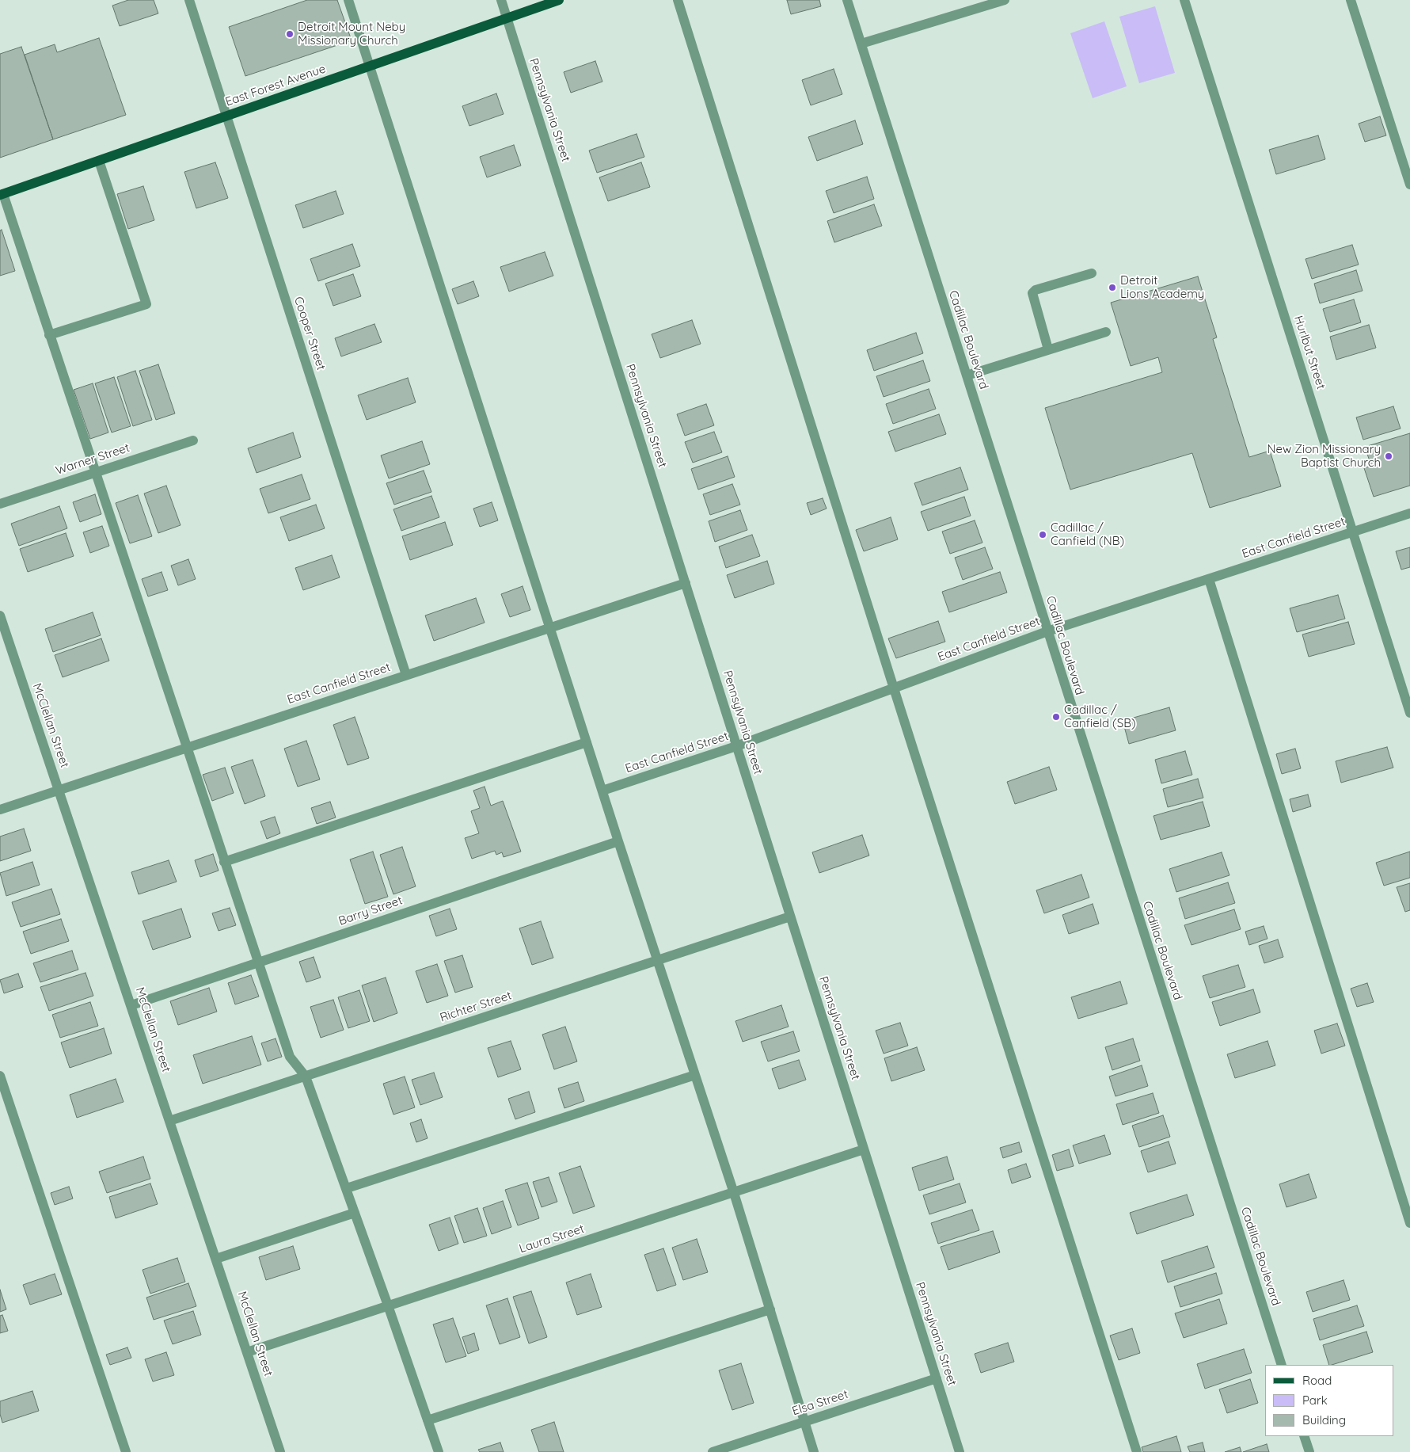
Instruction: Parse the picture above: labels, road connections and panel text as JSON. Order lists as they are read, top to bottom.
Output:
{
  "streets": {
    "main road": ["East Forest Avenue"],
    "street": [
      "Pennsylvania Street",
      "Cooper Street",
      "Cadillac Boulevard",
      "Hurlbut Street",
      "Warner Street",
      "East Canfield Street",
      "McClellan Street",
      "Barry Street",
      "Richter Street",
      "Laura Street",
      "Elsa Street"
    ]
  },
  "crossings": [
    ["East Forest Avenue", "Pennsylvania Street"],
    ["East Forest Avenue", "Cooper Street"],
    ["Pennsylvania Street", "East Canfield Street"],
    ["Pennsylvania Street", "Richter Street"],
    ["Pennsylvania Street", "Laura Street"],
    ["Pennsylvania Street", "Elsa Street"],
    ["Cooper Street", "East Canfield Street"],
    ["Cadillac Boulevard", "East Canfield Street"],
    ["Hurlbut Street", "East Canfield Street"],
    ["East Canfield Street", "McClellan Street"],
    ["McClellan Street", "Barry Street"],
    ["McClellan Street", "Richter Street"],
    ["McClellan Street", "Laura Street"]
  ],
  "places": [
    "Detroit Mount Neby Missionary Church",
    "Detroit Lions Academy",
    "New Zion Missionary Baptist Church",
    "Cadillac / Canfield (NB)",
    "Cadillac / Canfield (SB)"
  ],
  "legend": ["Road", "Park", "Building"]
}
